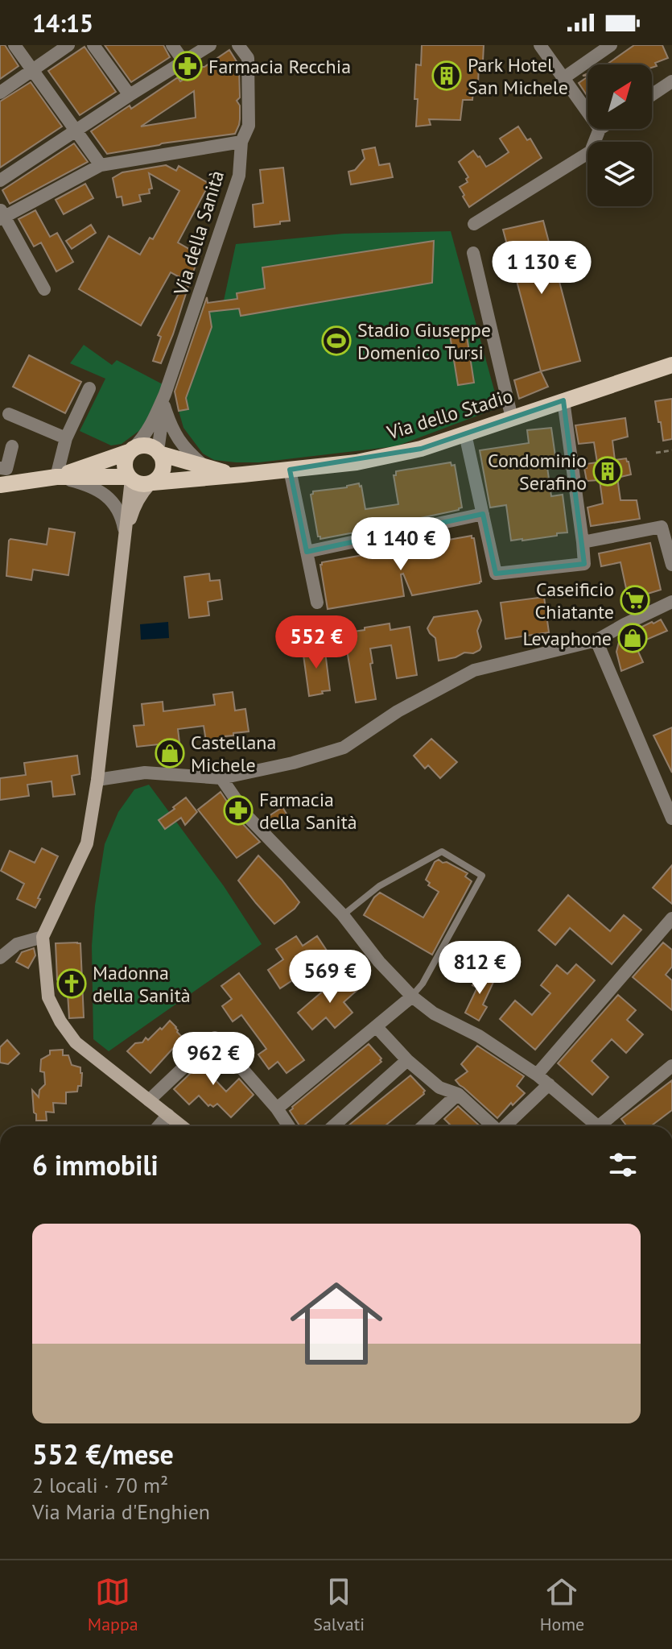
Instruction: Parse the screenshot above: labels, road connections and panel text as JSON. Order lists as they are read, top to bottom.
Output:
{
  "streets": {
    "main road": ["Via dello Stadio"],
    "street": ["Via della Sanità"]
  },
  "crossings": [
    ["Via della Sanità", "Via dello Stadio"]
  ],
  "places": {
    "pharmacy": ["Farmacia Recchia", "Farmacia della Sanità"],
    "building": ["Park Hotel San Michele", "Condominio Serafino"],
    "sports": ["Stadio Giuseppe Domenico Tursi"],
    "supermarket": ["Caseificio Chiatante"],
    "shop": ["Levaphone", "Castellana Michele"],
    "church": ["Madonna della Sanità"]
  },
  "north": "top right",
  "page": {
    "status": "14:15",
    "price": [
      "1 130 €",
      "1 140 €",
      "552 €",
      "812 €",
      "569 €",
      "962 €"
    ],
    "heading": "6 immobili",
    "list": [
      {
        "name": "552 €/mese",
        "note": "2 locali · 70 m² · Via Maria d'Enghien"
      }
    ],
    "tabs": ["Mappa", "Salvati", "Home"]
  }
}
